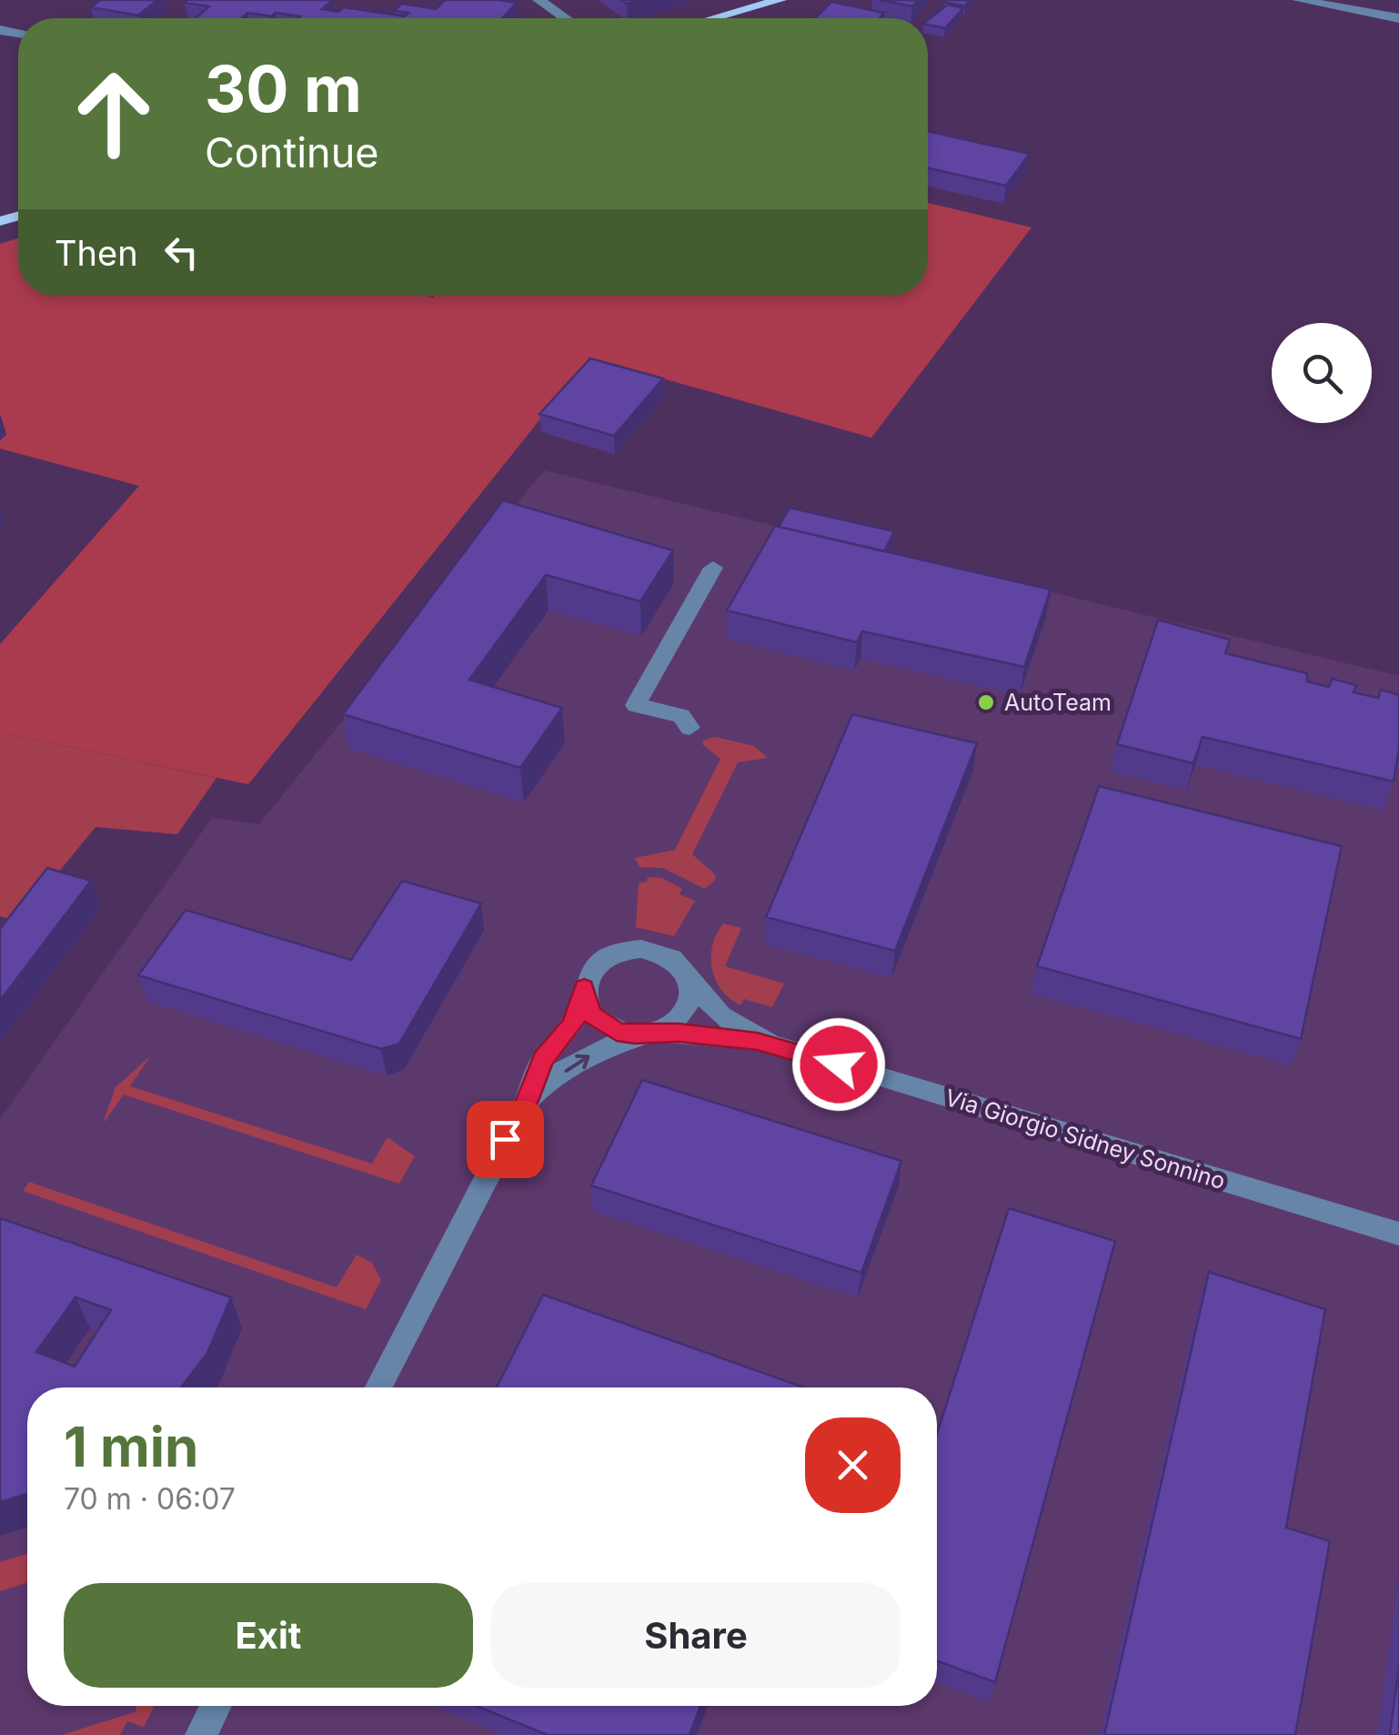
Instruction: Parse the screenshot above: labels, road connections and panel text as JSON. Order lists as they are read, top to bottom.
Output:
{
  "streets": {
    "street": ["Via Giorgio Sidney Sonnino"]
  },
  "places": ["AutoTeam"],
  "page": {
    "turn": ["30 m", "Continue"],
    "then": "Then",
    "heading": ["1 min", "70 m · 06:07"],
    "buttons": ["Exit", "Share"]
  }
}
